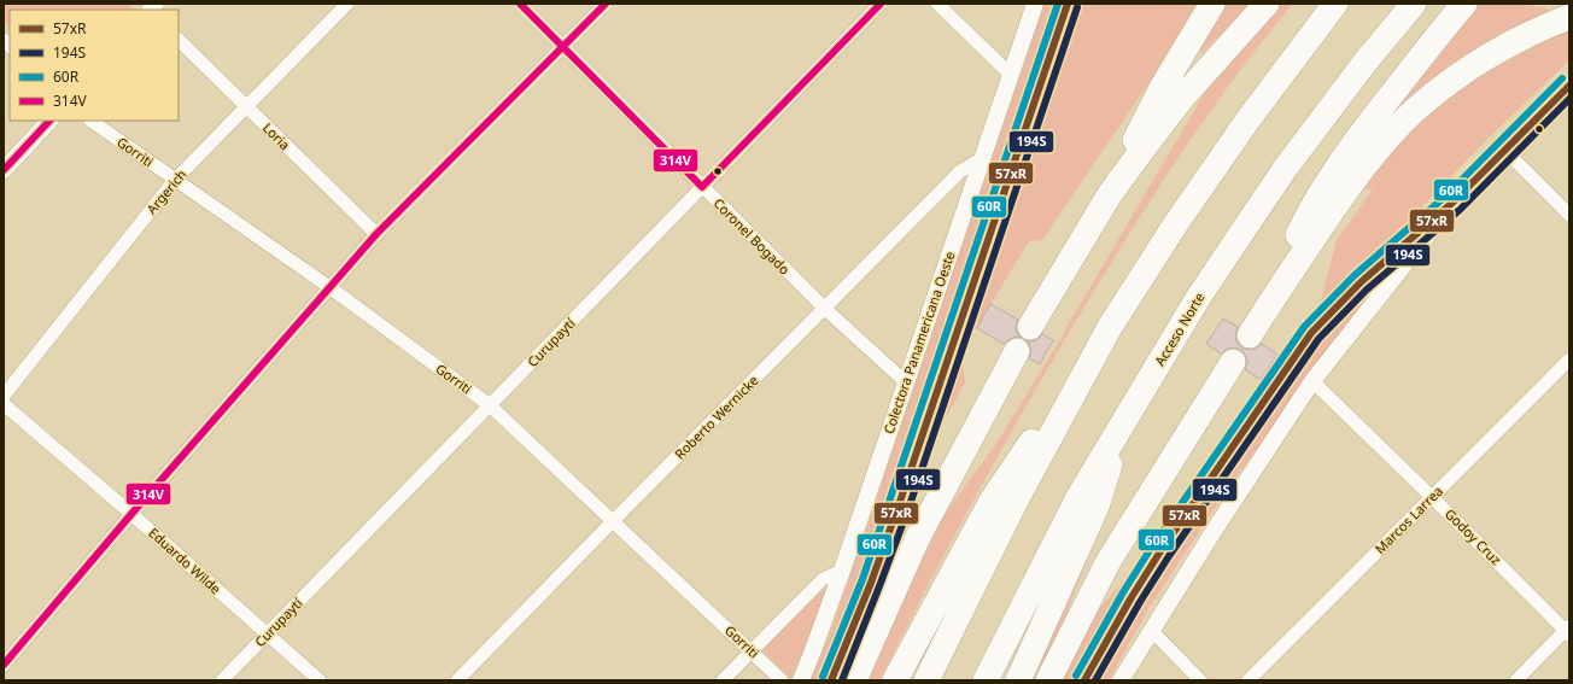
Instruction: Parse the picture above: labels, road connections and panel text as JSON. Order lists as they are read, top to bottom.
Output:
{
  "streets": {
    "highway": ["Acceso Norte"],
    "street": [
      "Loria",
      "Gorriti",
      "Argerich",
      "Coronel Bogado",
      "Curupaytí",
      "Colectora Panamericana Oeste",
      "Roberto Wernicke",
      "Marcos Larrea",
      "Godoy Cruz",
      "Eduardo Wilde"
    ]
  },
  "crossings": [
    ["Loria", "Argerich"],
    ["Gorriti", "Argerich"],
    ["Gorriti", "Curupaytí"],
    ["Gorriti", "Roberto Wernicke"],
    ["Coronel Bogado", "Curupaytí"],
    ["Coronel Bogado", "Colectora Panamericana Oeste"],
    ["Coronel Bogado", "Roberto Wernicke"],
    ["Curupaytí", "Eduardo Wilde"],
    ["Colectora Panamericana Oeste", "Roberto Wernicke"],
    ["Marcos Larrea", "Godoy Cruz"]
  ],
  "lines": [
    "transit line 57xR",
    "transit line 60R",
    "transit line 314V",
    "transit line 194S"
  ],
  "legend": [
    "57xR",
    "194S",
    "60R",
    "314V"
  ]
}
